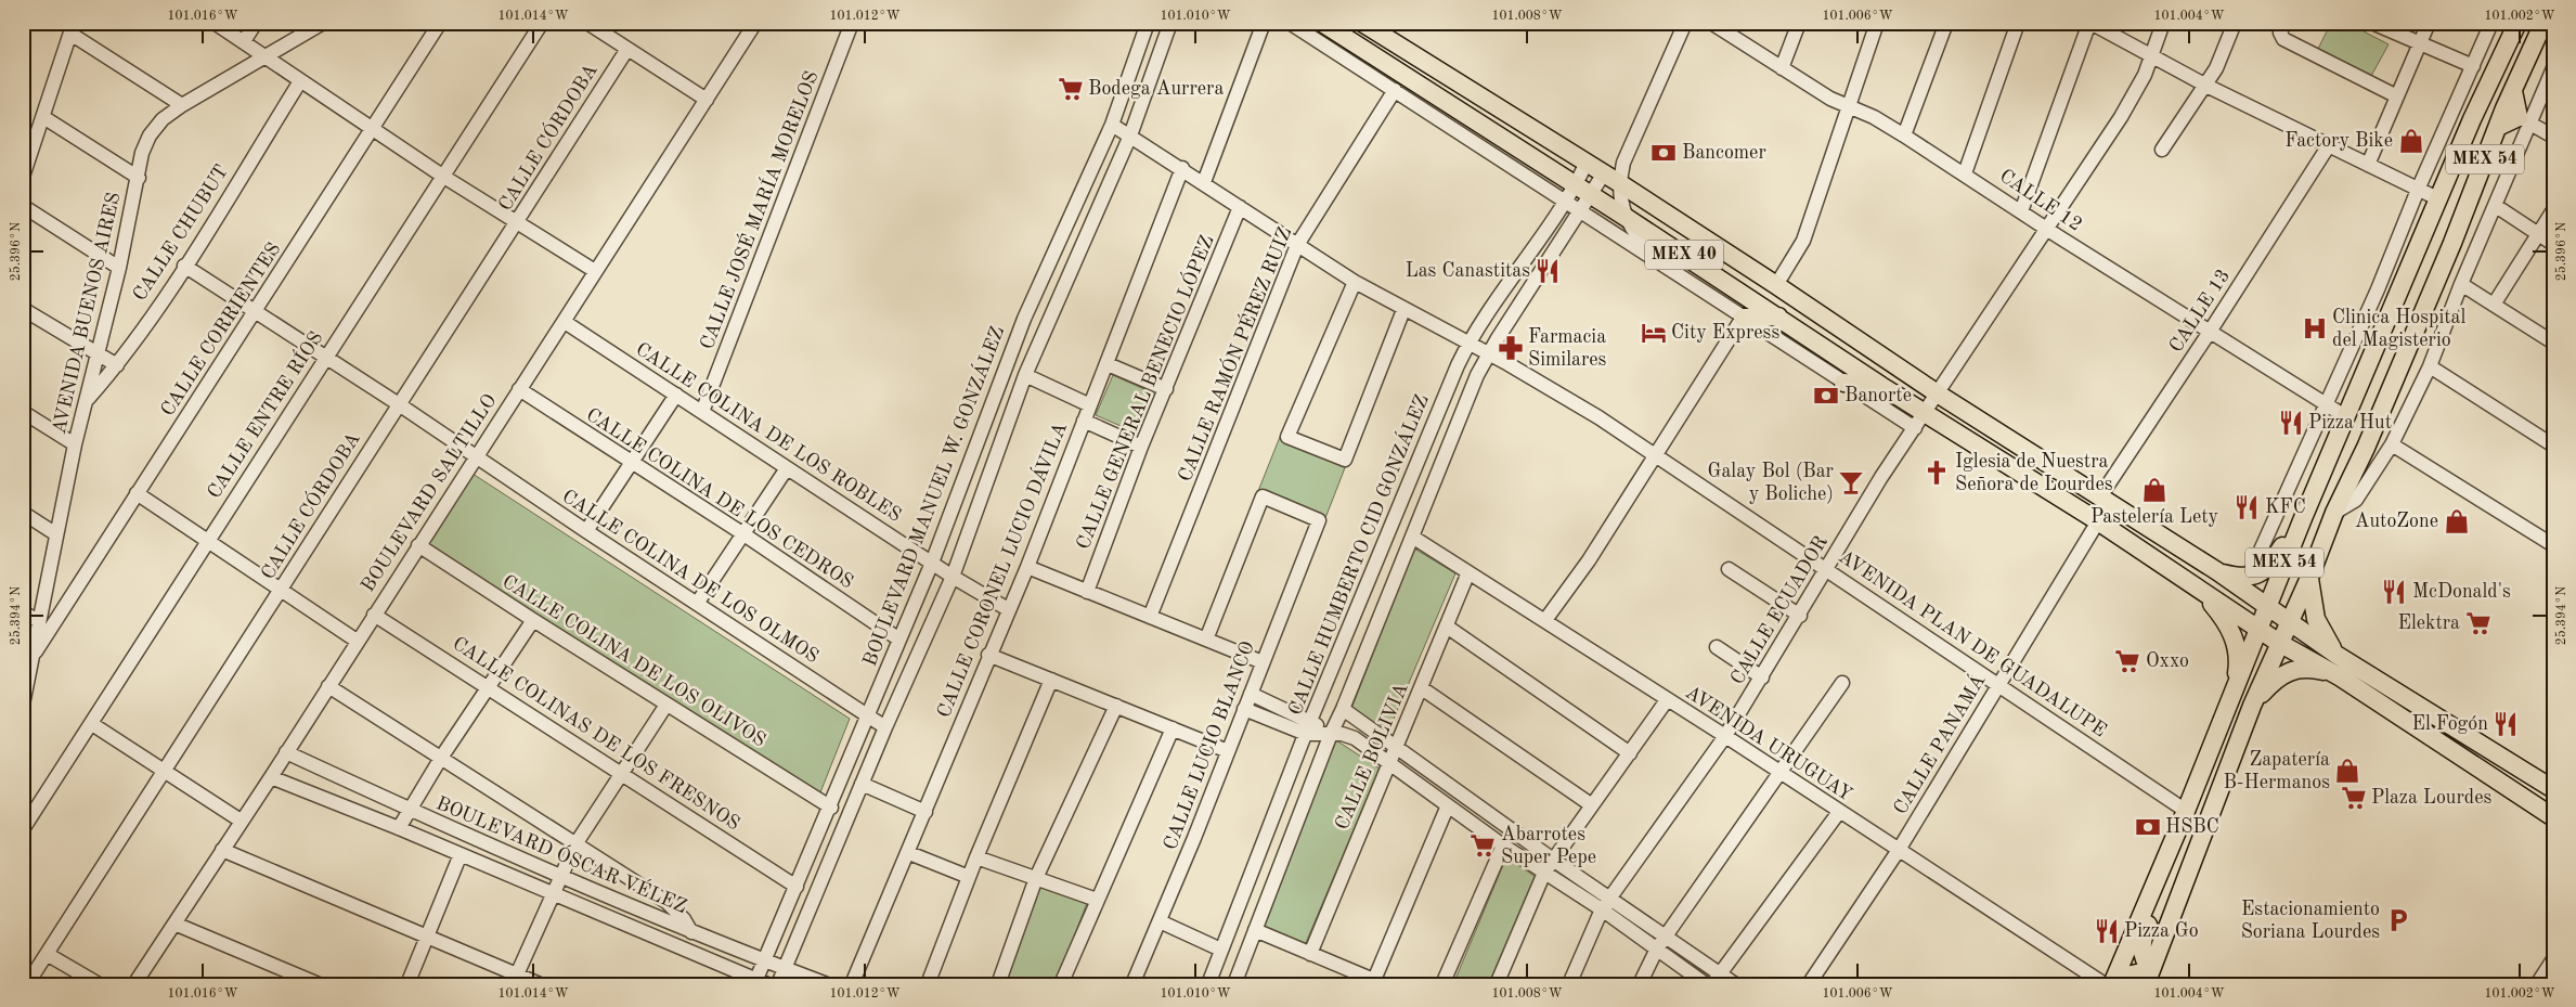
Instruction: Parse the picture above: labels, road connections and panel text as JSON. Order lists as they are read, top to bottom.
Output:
{
  "streets": {
    "main road": ["MEX 54", "MEX 40"],
    "street": [
      "CALLE CÓRDOBA",
      "CALLE 12",
      "CALLE JOSÉ MARÍA MORELOS",
      "CALLE CHUBUT",
      "CALLE 13",
      "AVENIDA BUENOS AIRES",
      "CALLE CORRIENTES",
      "CALLE RAMÓN PÉREZ RUIZ",
      "CALLE GENERAL BENECIO LÓPEZ",
      "CALLE ENTRE RÍOS",
      "CALLE COLINA DE LOS ROBLES",
      "BOULEVARD SALTILLO",
      "BOULEVARD MANUEL W. GONZÁLEZ",
      "CALLE COLINA DE LOS CEDROS",
      "CALLE HUMBERTO CID GONZÁLEZ",
      "CALLE CORONEL LUCIO DÁVILA",
      "CALLE COLINA DE LOS OLMOS",
      "CALLE ECUADOR",
      "AVENIDA PLAN DE GUADALUPE",
      "CALLE COLINA DE LOS OLIVOS",
      "CALLE COLINAS DE LOS FRESNOS",
      "AVENIDA URUGUAY",
      "CALLE PANAMÁ",
      "CALLE LUCIO BLANCO",
      "CALLE BOLIVIA",
      "BOULEVARD ÓSCAR VÉLEZ"
    ]
  },
  "crossings": [
    ["CALLE CÓRDOBA", "CALLE COLINA DE LOS OLMOS"],
    ["MEX 54", "CALLE 12"],
    ["MEX 54", "MEX 40"],
    ["MEX 54", "AVENIDA PLAN DE GUADALUPE"],
    ["CALLE 12", "CALLE 13"],
    ["CALLE 12", "CALLE ECUADOR"],
    ["CALLE JOSÉ MARÍA MORELOS", "CALLE COLINA DE LOS ROBLES"],
    ["CALLE CHUBUT", "AVENIDA BUENOS AIRES"],
    ["CALLE CHUBUT", "CALLE COLINA DE LOS OLMOS"],
    ["MEX 40", "CALLE 13"],
    ["MEX 40", "CALLE HUMBERTO CID GONZÁLEZ"],
    ["MEX 40", "CALLE ECUADOR"],
    ["MEX 40", "CALLE PANAMÁ"],
    ["AVENIDA BUENOS AIRES", "CALLE CORRIENTES"],
    ["CALLE CORRIENTES", "CALLE COLINA DE LOS OLMOS"],
    ["CALLE RAMÓN PÉREZ RUIZ", "AVENIDA PLAN DE GUADALUPE"],
    ["CALLE GENERAL BENECIO LÓPEZ", "AVENIDA PLAN DE GUADALUPE"],
    ["CALLE ENTRE RÍOS", "CALLE COLINA DE LOS OLMOS"],
    ["CALLE COLINA DE LOS ROBLES", "BOULEVARD SALTILLO"],
    ["CALLE COLINA DE LOS ROBLES", "BOULEVARD MANUEL W. GONZÁLEZ"],
    ["CALLE COLINA DE LOS ROBLES", "CALLE CORONEL LUCIO DÁVILA"],
    ["BOULEVARD SALTILLO", "CALLE COLINA DE LOS CEDROS"],
    ["BOULEVARD SALTILLO", "CALLE COLINA DE LOS OLMOS"],
    ["BOULEVARD SALTILLO", "CALLE COLINA DE LOS OLIVOS"],
    ["BOULEVARD SALTILLO", "CALLE COLINAS DE LOS FRESNOS"],
    ["BOULEVARD SALTILLO", "BOULEVARD ÓSCAR VÉLEZ"],
    ["BOULEVARD MANUEL W. GONZÁLEZ", "CALLE COLINA DE LOS CEDROS"],
    ["BOULEVARD MANUEL W. GONZÁLEZ", "CALLE COLINA DE LOS OLMOS"],
    ["BOULEVARD MANUEL W. GONZÁLEZ", "AVENIDA PLAN DE GUADALUPE"],
    ["BOULEVARD MANUEL W. GONZÁLEZ", "CALLE COLINA DE LOS OLIVOS"],
    ["BOULEVARD MANUEL W. GONZÁLEZ", "CALLE COLINAS DE LOS FRESNOS"],
    ["BOULEVARD MANUEL W. GONZÁLEZ", "BOULEVARD ÓSCAR VÉLEZ"],
    ["CALLE HUMBERTO CID GONZÁLEZ", "AVENIDA PLAN DE GUADALUPE"],
    ["CALLE HUMBERTO CID GONZÁLEZ", "AVENIDA URUGUAY"],
    ["CALLE CORONEL LUCIO DÁVILA", "AVENIDA PLAN DE GUADALUPE"],
    ["CALLE ECUADOR", "AVENIDA PLAN DE GUADALUPE"],
    ["CALLE ECUADOR", "AVENIDA URUGUAY"],
    ["AVENIDA PLAN DE GUADALUPE", "CALLE PANAMÁ"],
    ["AVENIDA URUGUAY", "CALLE PANAMÁ"],
    ["AVENIDA URUGUAY", "CALLE BOLIVIA"]
  ],
  "places": {
    "supermarket": [
      "Bodega Aurrera",
      "Elektra",
      "Oxxo",
      "Plaza Lourdes",
      "Abarrotes Super Pepe"
    ],
    "shop": [
      "Factory Bike",
      "Pastelería Lety",
      "AutoZone",
      "Zapatería B-Hermanos"
    ],
    "bank": ["Bancomer", "Banorte", "HSBC"],
    "restaurant": [
      "Las Canastitas",
      "Pizza Hut",
      "KFC",
      "McDonald's",
      "El Fogón",
      "Pizza Go"
    ],
    "hospital": ["Clinica Hospital del Magisterio"],
    "hotel": ["City Express"],
    "pharmacy": ["Farmacia Similares"],
    "church": ["Iglesia de Nuestra Señora de Lourdes"],
    "bar": ["Galay Bol (Bar y Boliche)"],
    "parking": ["Estacionamiento Soriana Lourdes"]
  },
  "coordinates": [
    "101.016°W",
    "101.014°W",
    "101.012°W",
    "101.010°W",
    "101.008°W",
    "101.006°W",
    "101.004°W",
    "101.002°W",
    "25.396°N",
    "25.394°N"
  ]
}
